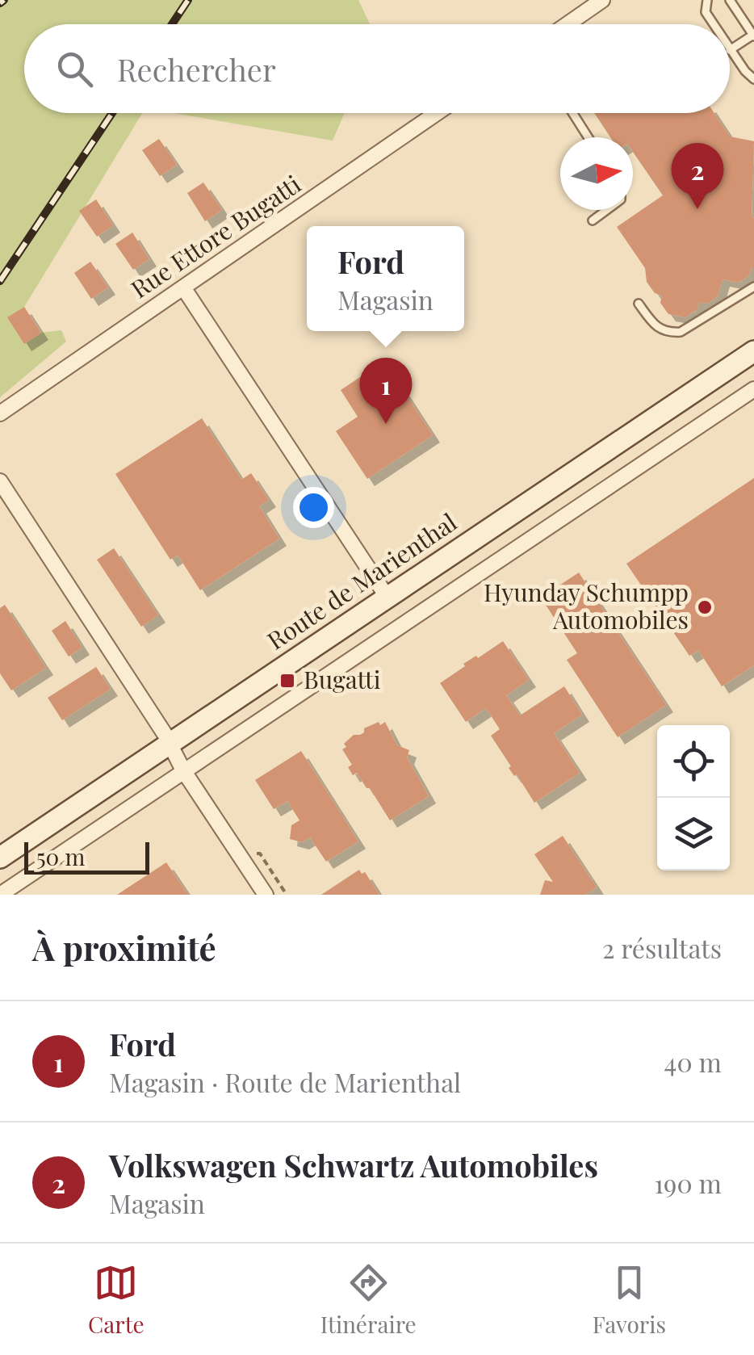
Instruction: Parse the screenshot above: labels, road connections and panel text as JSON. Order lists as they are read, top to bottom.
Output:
{
  "streets": {
    "street": ["Rue Ettore Bugatti", "Route de Marienthal"]
  },
  "places": {
    "other": ["Hyunday Schumpp Automobiles"],
    "transit": ["Bugatti"]
  },
  "scale_bar": "50 m",
  "north": "right",
  "page": {
    "search": "Rechercher",
    "pins": ["2", "1"],
    "popup": ["Ford", "Magasin"],
    "scale": "50 m",
    "heading": ["À proximité", "2 résultats"],
    "list": [
      {
        "mark": "1",
        "name": "Ford",
        "note": "Magasin · Route de Marienthal",
        "value": "40 m"
      },
      {
        "mark": "2",
        "name": "Volkswagen Schwartz Automobiles",
        "note": "Magasin",
        "value": "190 m"
      }
    ],
    "nav": ["Carte", "Itinéraire", "Favoris"]
  }
}
